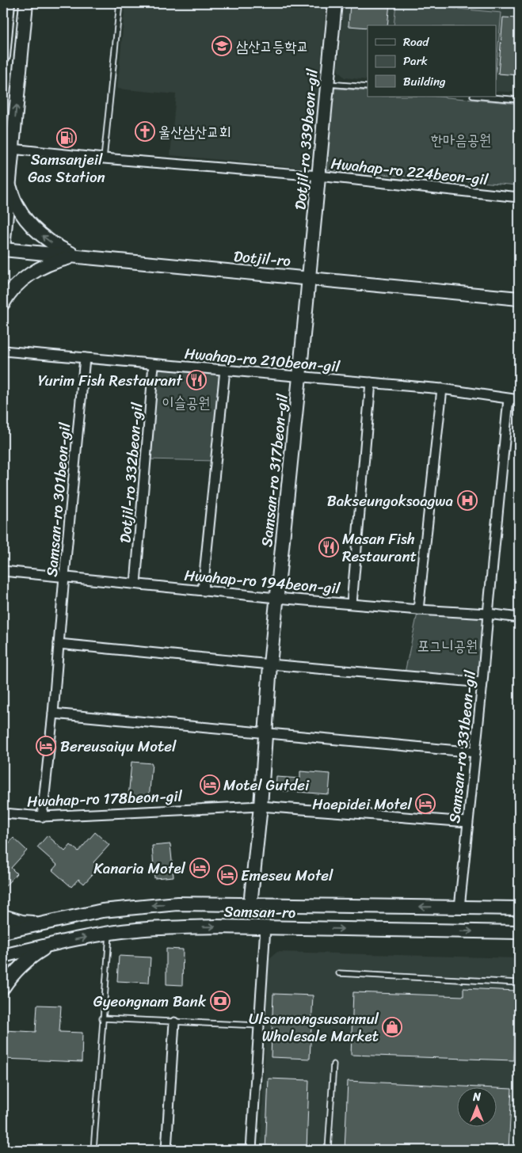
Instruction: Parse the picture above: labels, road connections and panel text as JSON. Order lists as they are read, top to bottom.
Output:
{
  "streets": {
    "main road": [
      "Dotjil-ro 339beon-gil",
      "Dotjil-ro",
      "Samsan-ro 317beon-gil",
      "Samsan-ro"
    ],
    "street": [
      "Hwahap-ro 224beon-gil",
      "Hwahap-ro 210beon-gil",
      "Dotjil-ro 332beon-gil",
      "Samsan-ro 301beon-gil",
      "Hwahap-ro 194beon-gil",
      "Samsan-ro 331beon-gil",
      "Hwahap-ro 178beon-gil"
    ]
  },
  "crossings": [
    ["Dotjil-ro 339beon-gil", "Hwahap-ro 224beon-gil"],
    ["Dotjil-ro 339beon-gil", "Dotjil-ro"],
    ["Dotjil-ro 339beon-gil", "Samsan-ro 317beon-gil"],
    ["Dotjil-ro", "Samsan-ro 317beon-gil"],
    ["Hwahap-ro 210beon-gil", "Samsan-ro 317beon-gil"],
    ["Hwahap-ro 210beon-gil", "Dotjil-ro 332beon-gil"],
    ["Hwahap-ro 210beon-gil", "Samsan-ro 301beon-gil"],
    ["Hwahap-ro 210beon-gil", "Samsan-ro 331beon-gil"],
    ["Samsan-ro 317beon-gil", "Hwahap-ro 194beon-gil"],
    ["Samsan-ro 317beon-gil", "Hwahap-ro 178beon-gil"],
    ["Samsan-ro 317beon-gil", "Samsan-ro"],
    ["Dotjil-ro 332beon-gil", "Hwahap-ro 194beon-gil"],
    ["Samsan-ro 301beon-gil", "Hwahap-ro 194beon-gil"],
    ["Samsan-ro 301beon-gil", "Hwahap-ro 178beon-gil"],
    ["Hwahap-ro 194beon-gil", "Samsan-ro 331beon-gil"],
    ["Samsan-ro 331beon-gil", "Hwahap-ro 178beon-gil"],
    ["Samsan-ro 331beon-gil", "Samsan-ro"]
  ],
  "parks": ["한마음공원", "이슬공원", "포그니공원"],
  "places": {
    "school or university": ["삼산고등학교"],
    "church": ["울산삼산교회"],
    "fuel station": ["Samsanjeil Gas Station"],
    "restaurant": ["Yurim Fish Restaurant", "Masan Fish Restaurant"],
    "hospital": ["Bakseungoksoagwa"],
    "hotel": [
      "Bereusaiyu Motel",
      "Motel Gutdei",
      "Haepidei Motel",
      "Kanaria Motel",
      "Emeseu Motel"
    ],
    "bank": ["Gyeongnam Bank"],
    "shop": ["Ulsannongsusanmul Wholesale Market"]
  },
  "legend": ["Road", "Park", "Building"],
  "north": "top"
}
